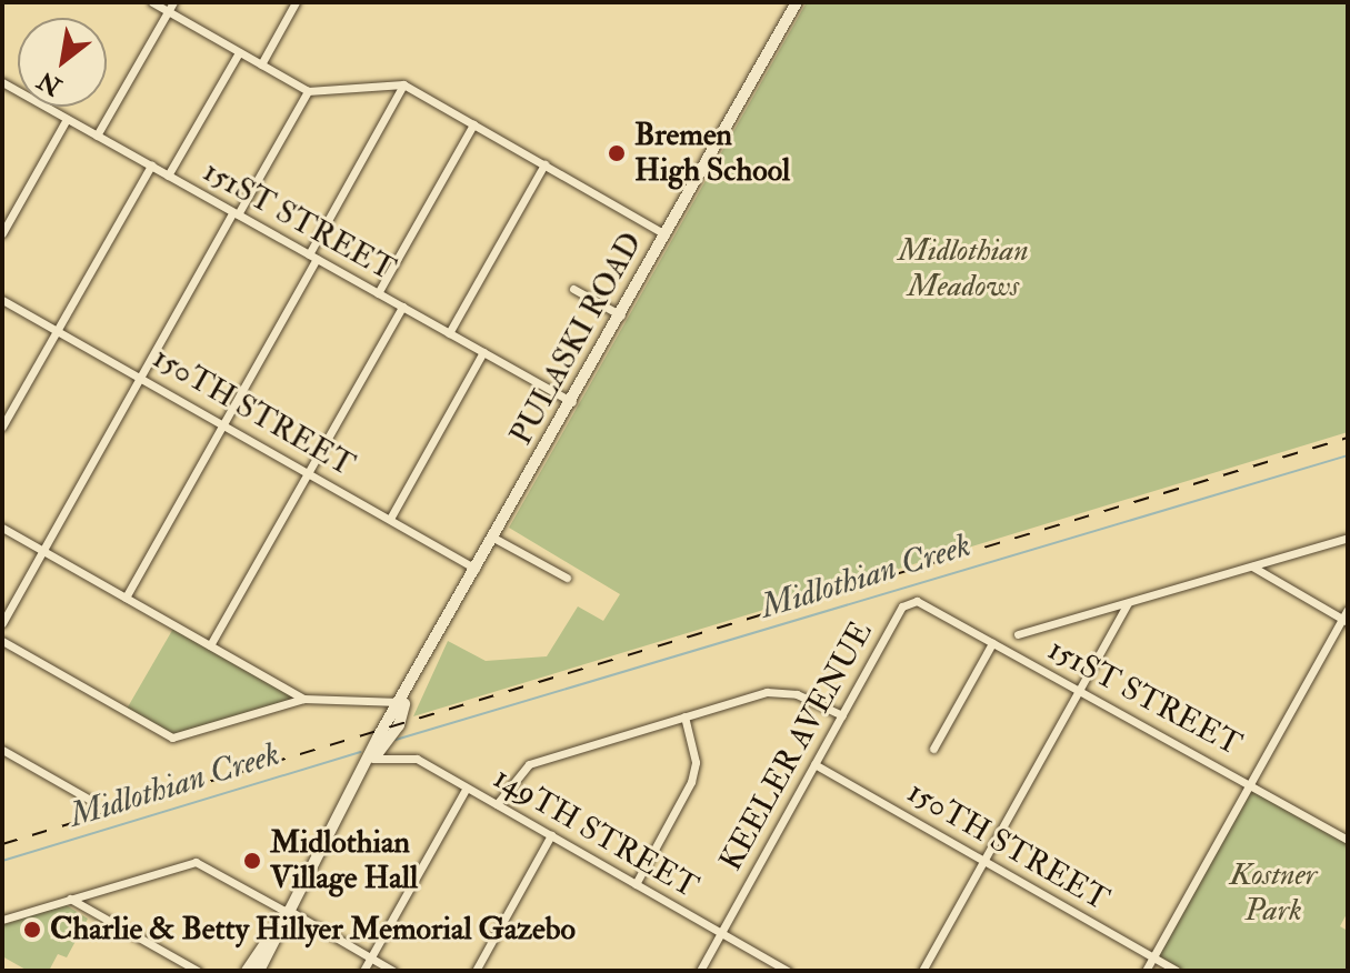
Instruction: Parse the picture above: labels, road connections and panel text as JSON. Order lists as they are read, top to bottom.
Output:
{
  "streets": {
    "main road": ["PULASKI ROAD"],
    "street": [
      "151ST STREET",
      "150TH STREET",
      "KEELER AVENUE",
      "149TH STREET"
    ]
  },
  "crossings": [
    ["151ST STREET", "PULASKI ROAD"],
    ["151ST STREET", "KEELER AVENUE"],
    ["PULASKI ROAD", "150TH STREET"],
    ["PULASKI ROAD", "149TH STREET"],
    ["150TH STREET", "KEELER AVENUE"],
    ["KEELER AVENUE", "149TH STREET"]
  ],
  "water": ["Midlothian Creek"],
  "parks": ["Midlothian Meadows", "Kostner Park"],
  "places": ["Bremen High School", "Midlothian Village Hall", "Charlie & Betty Hillyer Memorial Gazebo"],
  "north": "bottom left"
}
